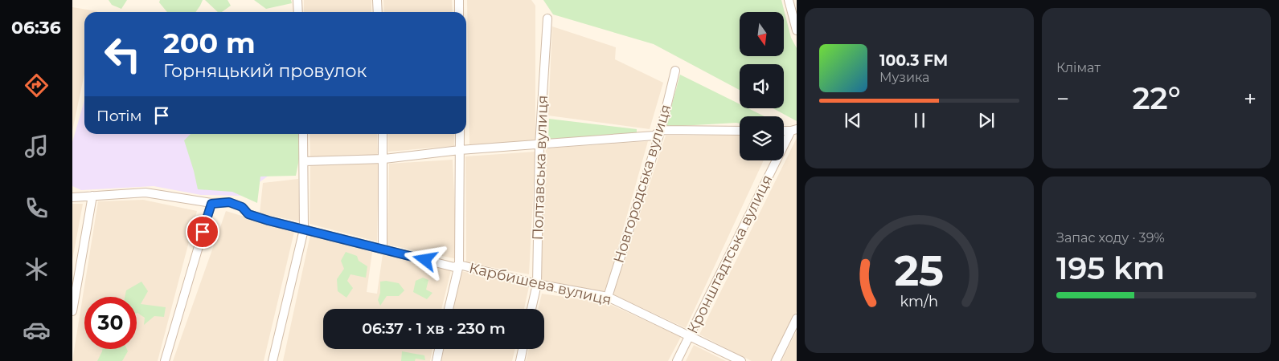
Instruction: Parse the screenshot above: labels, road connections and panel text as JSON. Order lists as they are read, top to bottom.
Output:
{
  "streets": {
    "street": [
      "Полтавська вулиця",
      "Новгородська вулиця",
      "Кронштадтська вулиця",
      "Карбишева вулиця"
    ]
  },
  "crossings": [
    ["Полтавська вулиця", "Карбишева вулиця"],
    ["Новгородська вулиця", "Карбишева вулиця"],
    ["Кронштадтська вулиця", "Карбишева вулиця"]
  ],
  "north": "bottom",
  "page": {
    "tabs": "06:36",
    "tile": [
      "Клімат",
      ["Запас ходу · 39%", "195 km"]
    ],
    "turn": ["200 m", "Горняцький провулок"],
    "song": ["100.3 FM", "Музика"],
    "heat": ["−", "22°", "+"],
    "then": "Потім",
    "limit": "30",
    "trip": "06:37 · 1 хв · 230 m",
    "gauge": ["25", "km/h"]
  }
}
